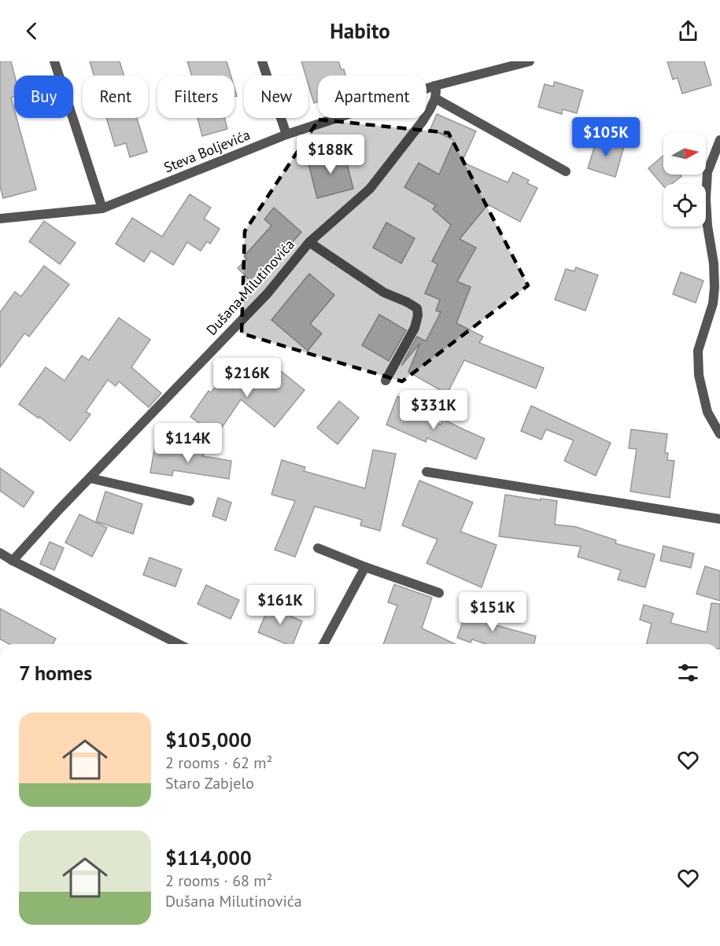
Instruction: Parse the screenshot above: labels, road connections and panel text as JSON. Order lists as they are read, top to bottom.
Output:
{
  "streets": {
    "street": ["Steva Boljevića", "Dušana Milutinovića"]
  },
  "crossings": [
    ["Steva Boljevića", "Dušana Milutinovića"]
  ],
  "north": "right",
  "page": {
    "header": "Habito",
    "chip": [
      "Buy",
      "Rent",
      "Filters",
      "New",
      "Apartment"
    ],
    "price": [
      "$105K",
      "$188K",
      "$216K",
      "$331K",
      "$114K",
      "$161K",
      "$151K"
    ],
    "heading": "7 homes",
    "list": [
      {
        "name": "$105,000",
        "note": "2 rooms · 62 m² · Staro Zabjelo"
      },
      {
        "name": "$114,000",
        "note": "2 rooms · 68 m² · Dušana Milutinovića"
      }
    ]
  }
}
